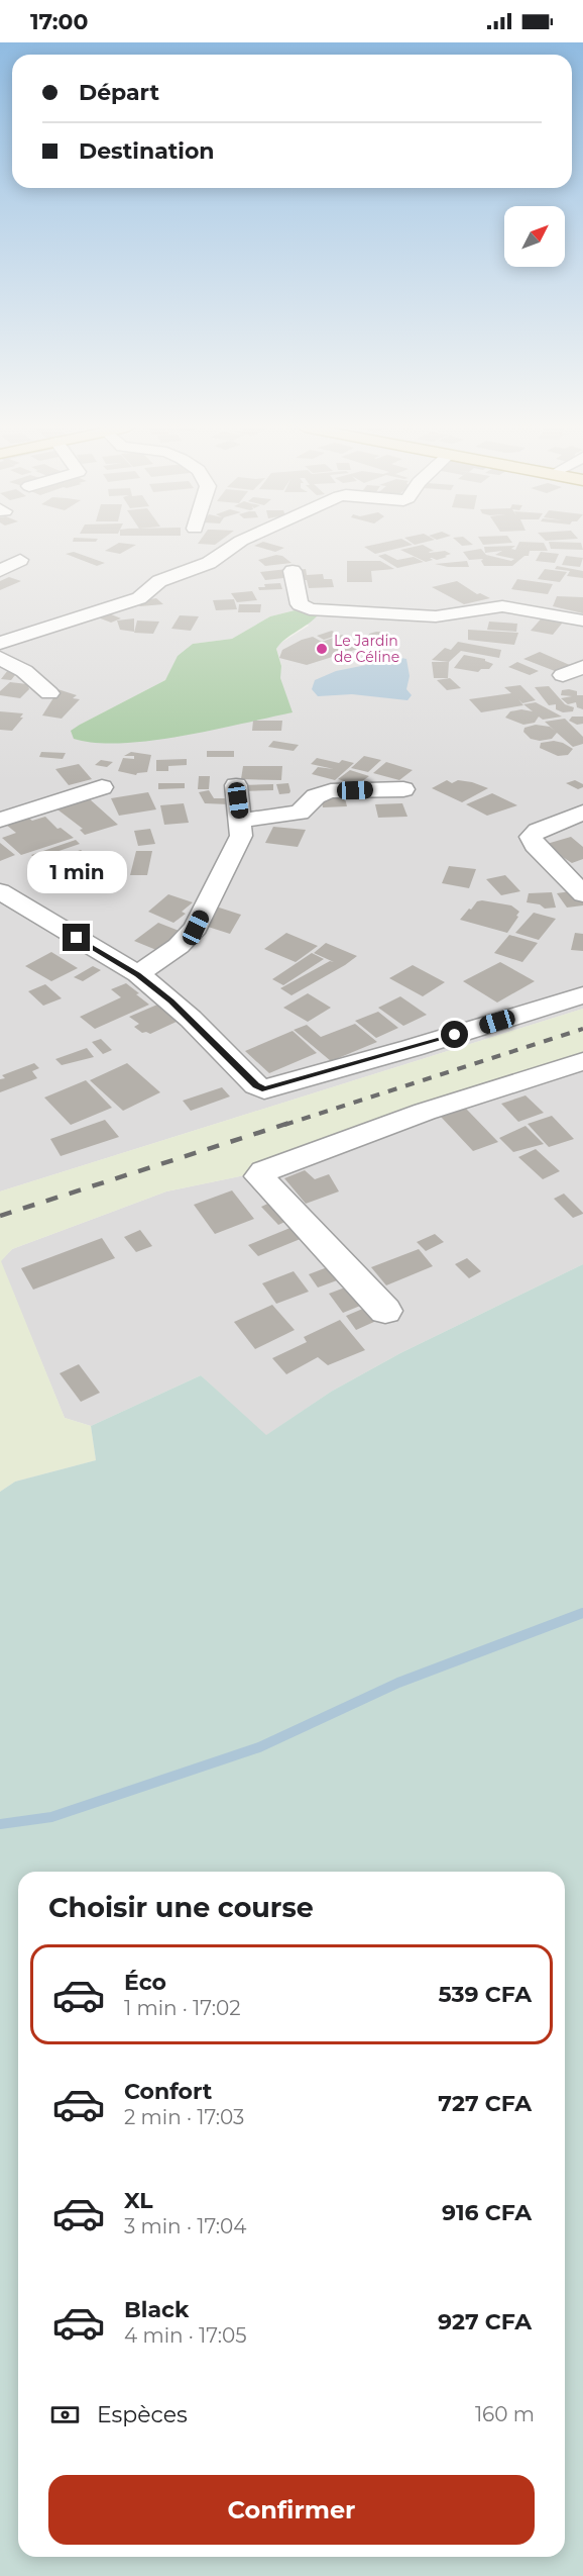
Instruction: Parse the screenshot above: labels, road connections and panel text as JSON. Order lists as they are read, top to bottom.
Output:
{
  "places": ["Le Jardin de Céline"],
  "north": "top right",
  "page": {
    "status": "17:00",
    "banner": ["Départ", "Destination"],
    "bubble": "1 min",
    "heading": "Choisir une course",
    "list": [
      {
        "name": "Éco",
        "note": "1 min · 17:02",
        "value": "539 CFA"
      },
      {
        "name": "Confort",
        "note": "2 min · 17:03",
        "value": "727 CFA"
      },
      {
        "name": "XL",
        "note": "3 min · 17:04",
        "value": "916 CFA"
      },
      {
        "name": "Black",
        "note": "4 min · 17:05",
        "value": "927 CFA"
      }
    ],
    "pay": ["Espèces", "160 m"],
    "buttons": "Confirmer"
  }
}
